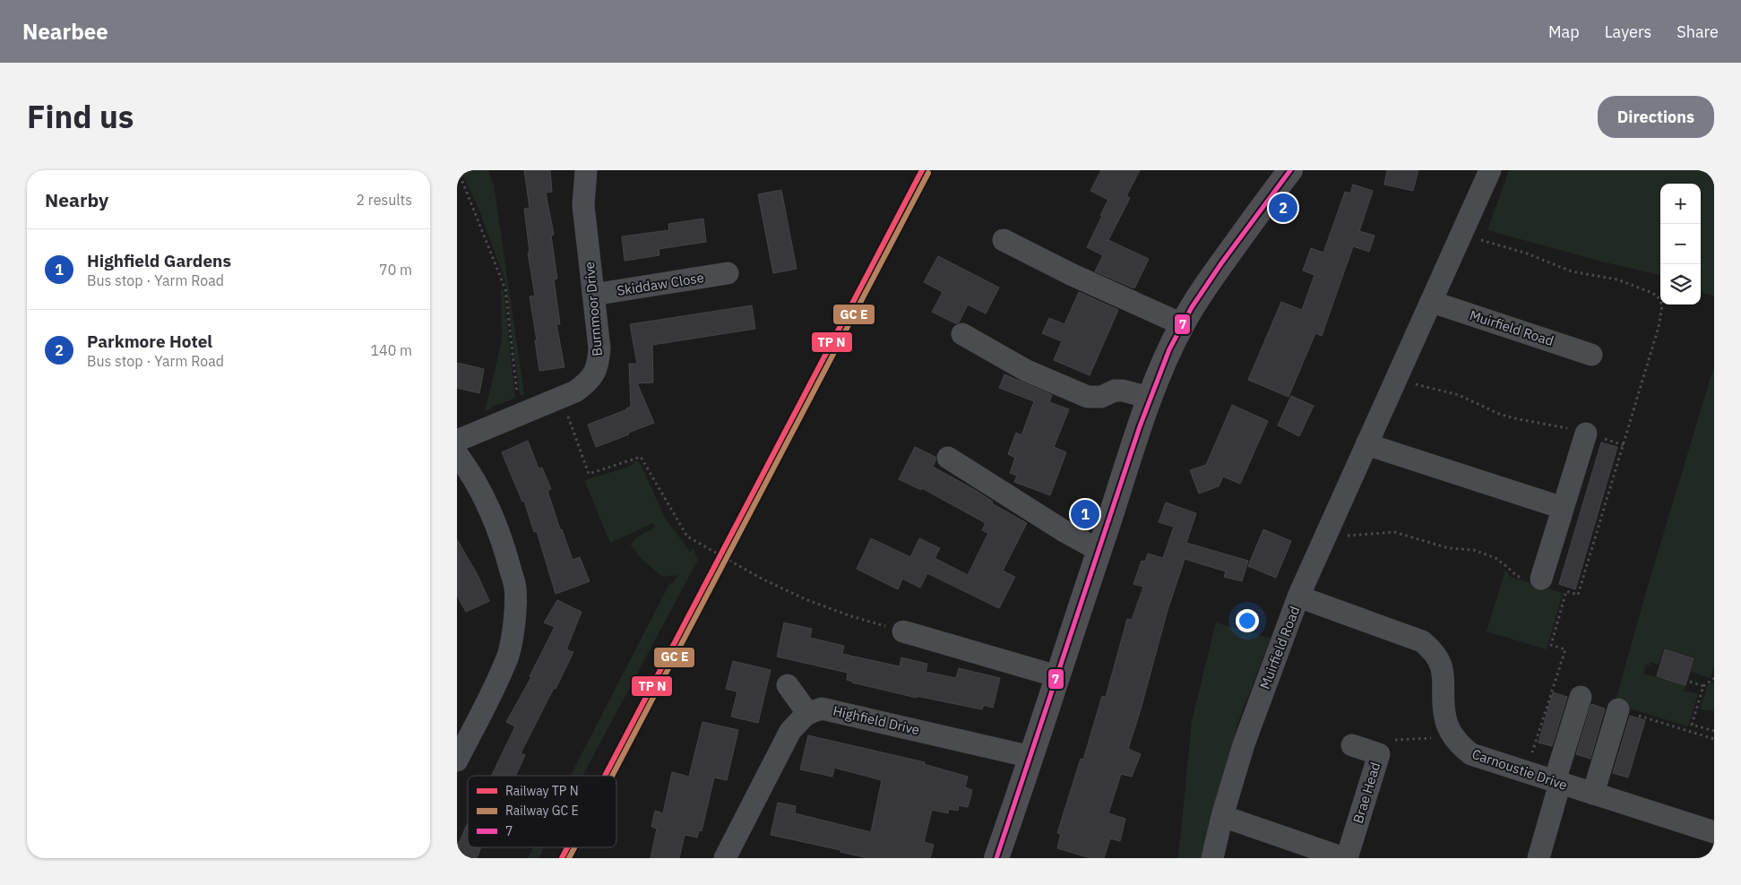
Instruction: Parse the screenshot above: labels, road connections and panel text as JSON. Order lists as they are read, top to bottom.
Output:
{
  "streets": {
    "street": [
      "Skiddaw Close",
      "Burnmoor Drive",
      "Muirfield Road",
      "Highfield Drive",
      "Carnoustie Drive",
      "Brae Head"
    ]
  },
  "crossings": [
    ["Skiddaw Close", "Burnmoor Drive"],
    ["Muirfield Road", "Carnoustie Drive"],
    ["Muirfield Road", "Brae Head"]
  ],
  "lines": ["transit line 7"],
  "legend": ["Railway TP N", "Railway GC E", "7"],
  "page": {
    "header": "Nearbee",
    "nav": ["Map", "Layers", "Share"],
    "title": "Find us",
    "buttons": "Directions",
    "heading": ["Nearby", "2 results"],
    "map_buttons": ["+", "−"],
    "pins": ["2", "1"],
    "list": [
      {
        "mark": "1",
        "name": "Highfield Gardens",
        "note": "Bus stop · Yarm Road",
        "value": "70 m"
      },
      {
        "mark": "2",
        "name": "Parkmore Hotel",
        "note": "Bus stop · Yarm Road",
        "value": "140 m"
      }
    ]
  }
}
